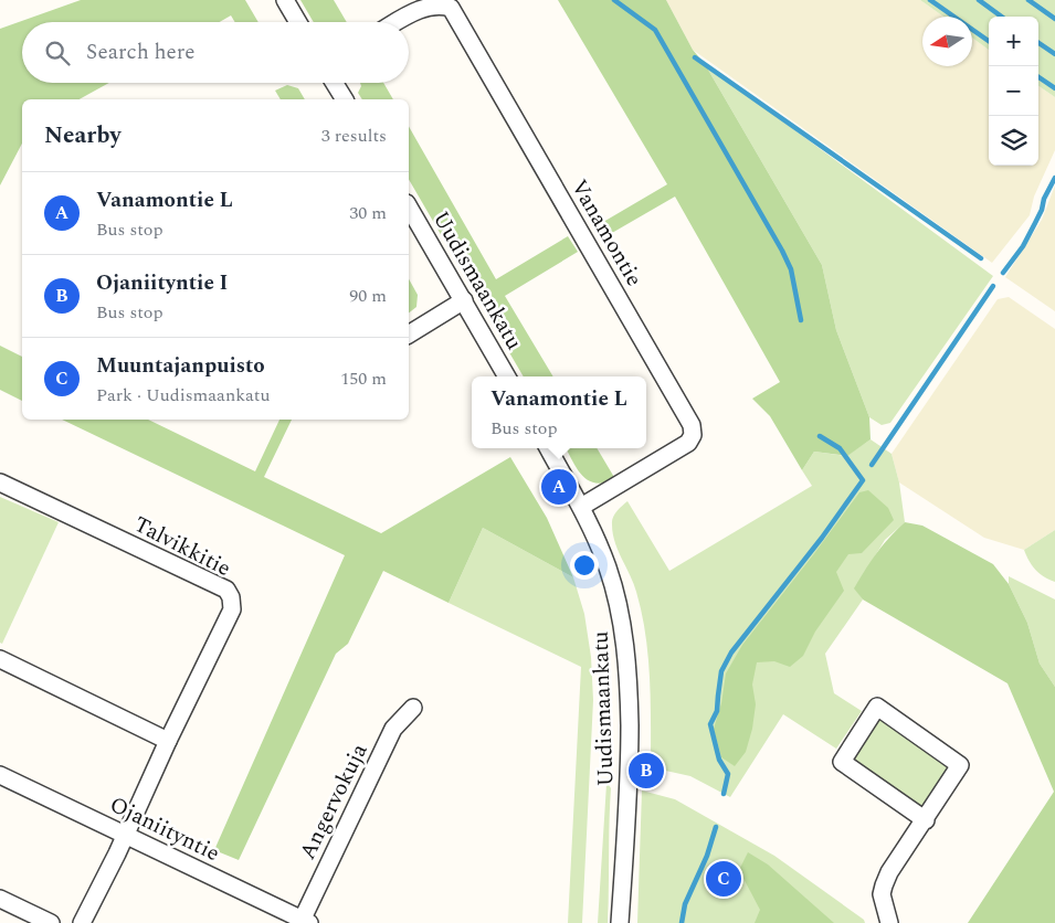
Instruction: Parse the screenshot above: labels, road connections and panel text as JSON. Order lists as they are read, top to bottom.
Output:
{
  "streets": {
    "street": [
      "Vanamontie",
      "Uudismaankatu",
      "Talvikkitie",
      "Angervokuja",
      "Ojaniityntie"
    ]
  },
  "crossings": [
    ["Vanamontie", "Uudismaankatu"],
    ["Talvikkitie", "Ojaniityntie"],
    ["Angervokuja", "Ojaniityntie"]
  ],
  "north": "left",
  "page": {
    "map_buttons": ["+", "−"],
    "search": "Search here",
    "heading": ["Nearby", "3 results"],
    "list": [
      {
        "mark": "A",
        "name": "Vanamontie L",
        "note": "Bus stop",
        "value": "30 m"
      },
      {
        "mark": "B",
        "name": "Ojaniityntie I",
        "note": "Bus stop",
        "value": "90 m"
      },
      {
        "mark": "C",
        "name": "Muuntajanpuisto",
        "note": "Park · Uudismaankatu",
        "value": "150 m"
      }
    ],
    "popup": ["Vanamontie L", "Bus stop"],
    "pins": ["A", "B", "C"]
  }
}
